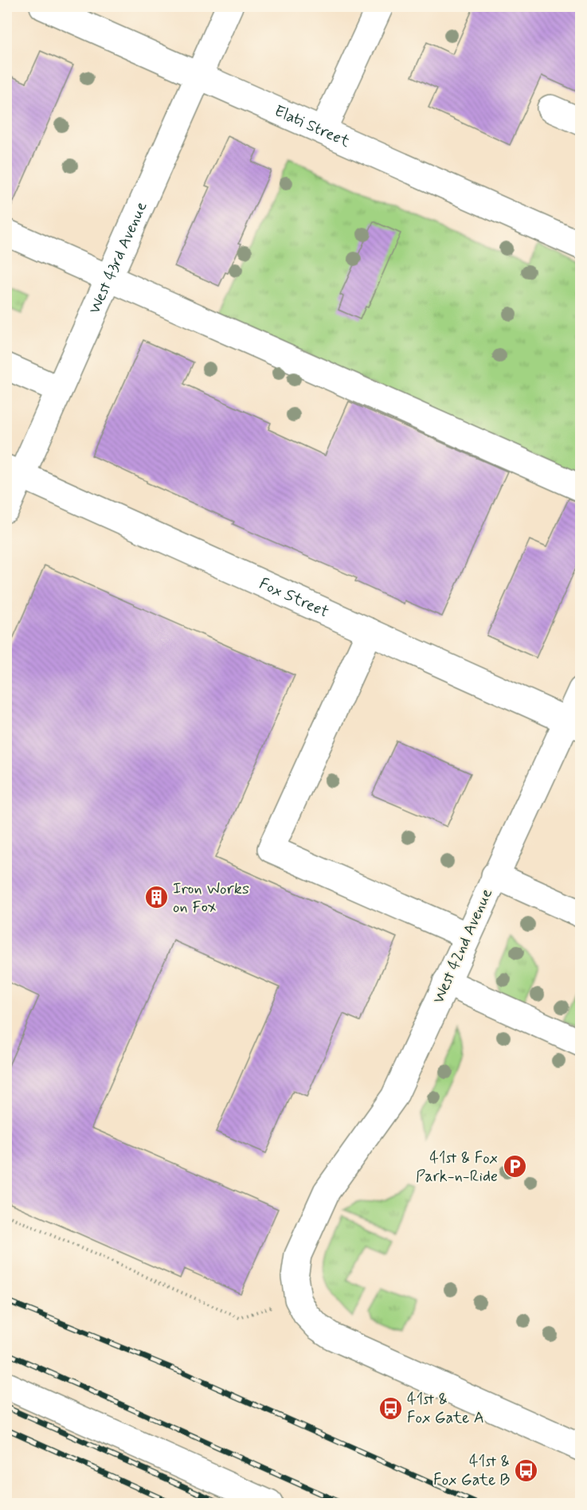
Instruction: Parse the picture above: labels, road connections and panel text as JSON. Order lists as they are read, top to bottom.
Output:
{
  "streets": {
    "street": [
      "Elati Street",
      "West 43rd Avenue",
      "Fox Street",
      "West 42nd Avenue"
    ]
  },
  "crossings": [
    ["Elati Street", "West 43rd Avenue"],
    ["West 43rd Avenue", "Fox Street"],
    ["Fox Street", "West 42nd Avenue"]
  ],
  "places": {
    "building": ["Iron Works on Fox"],
    "parking": ["41st & Fox Park-n-Ride"],
    "bus stop": ["41st & Fox Gate A", "41st & Fox Gate B"]
  }
}
